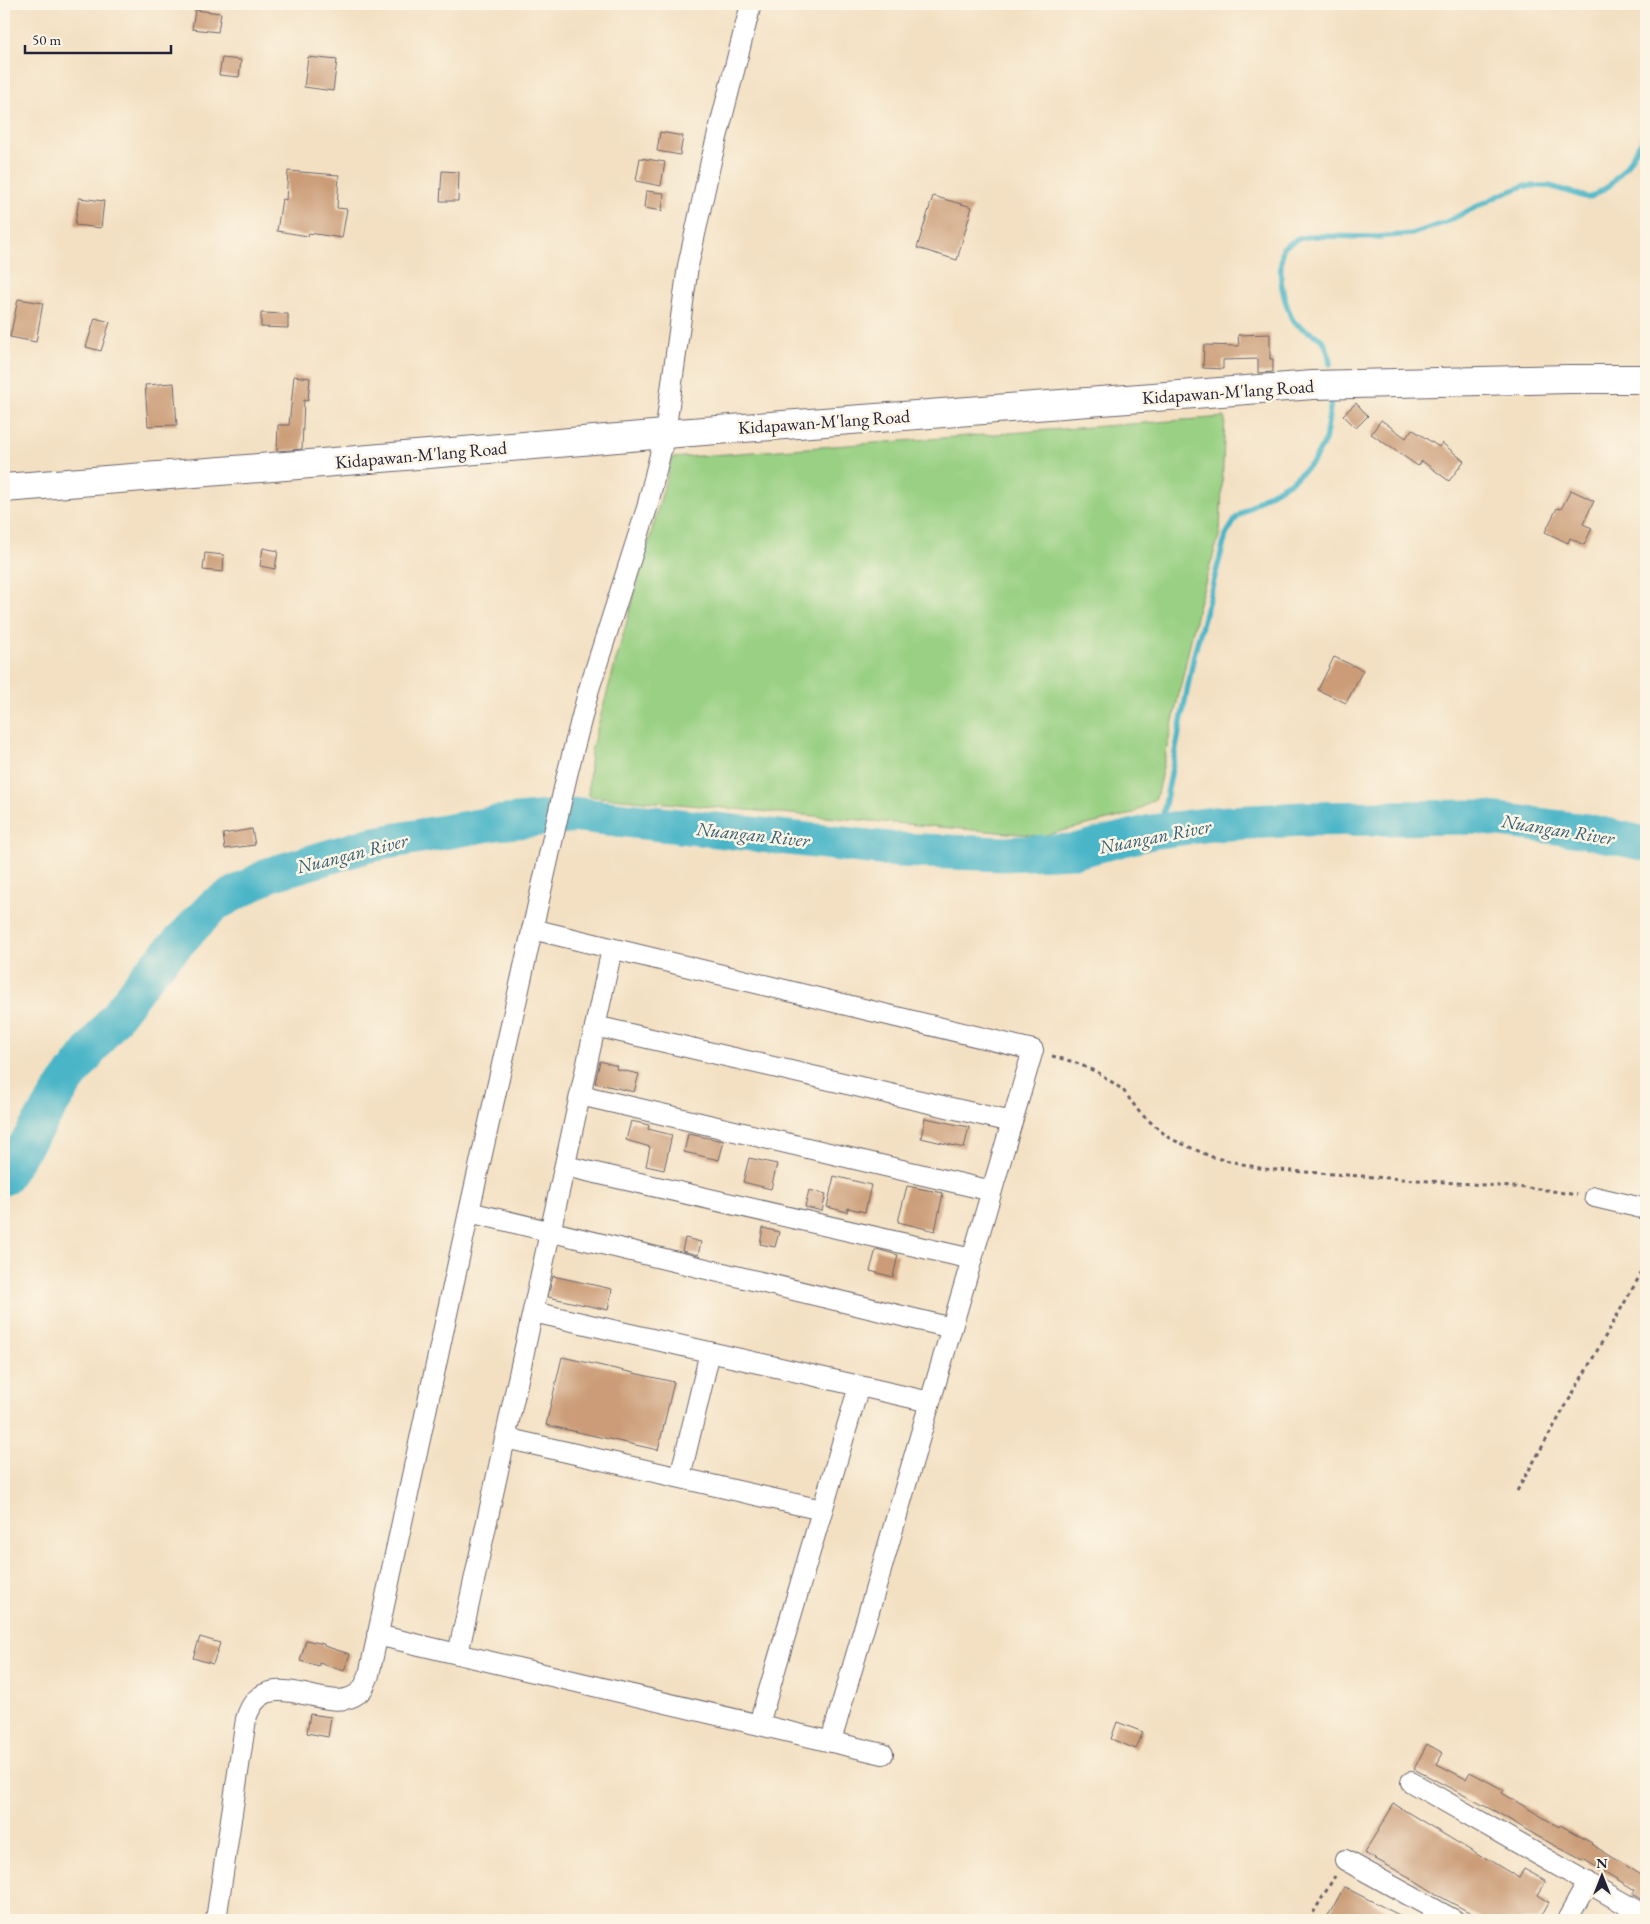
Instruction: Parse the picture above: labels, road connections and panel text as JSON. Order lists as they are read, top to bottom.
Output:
{
  "streets": {
    "main road": ["Kidapawan-M'lang Road"]
  },
  "water": ["Nuangan River"],
  "scale_bar": "50 m",
  "north": "top"
}
